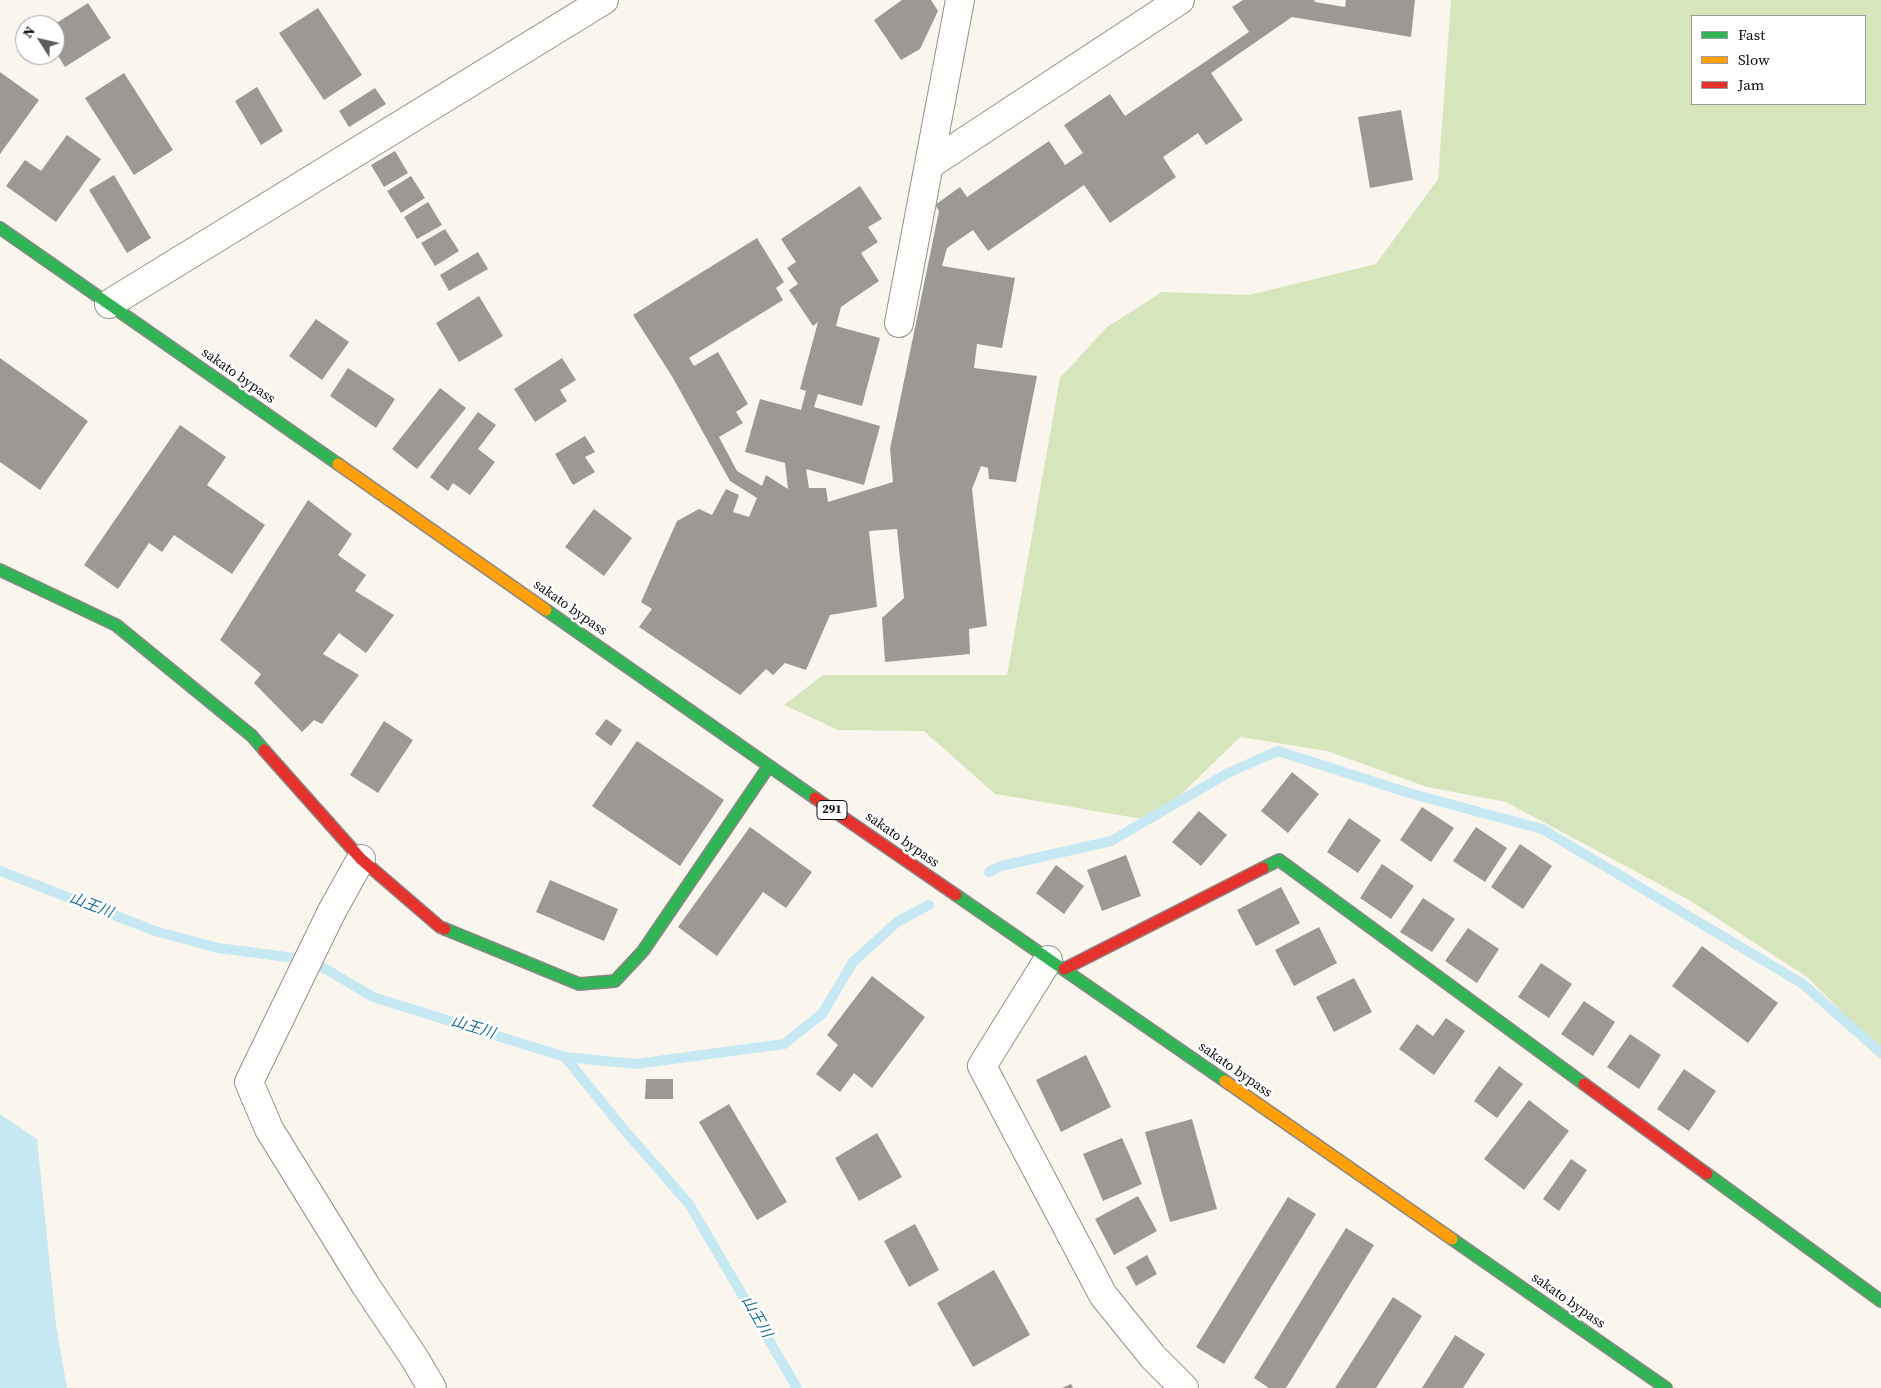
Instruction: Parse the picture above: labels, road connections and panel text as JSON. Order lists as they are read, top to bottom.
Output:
{
  "streets": {
    "main road": ["sakato bypass", "291"]
  },
  "water": ["山王川"],
  "legend": ["Fast", "Slow", "Jam"],
  "north": "top left"
}
